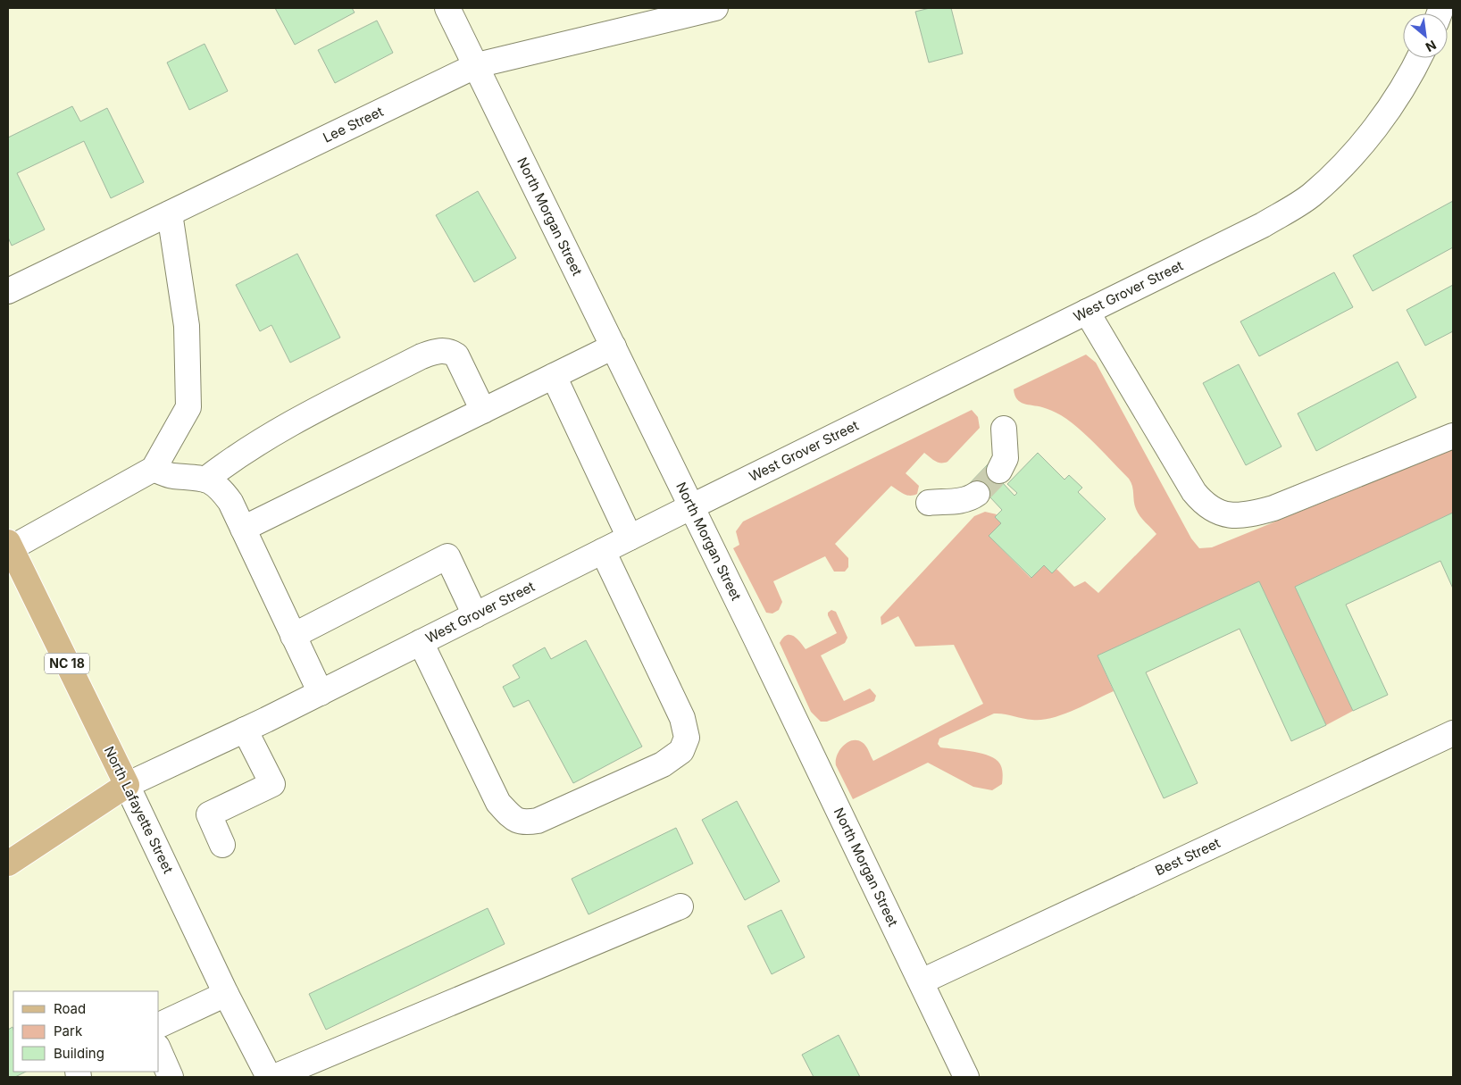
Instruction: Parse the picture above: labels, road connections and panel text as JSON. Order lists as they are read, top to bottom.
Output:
{
  "streets": {
    "main road": ["NC 18", "North Lafayette Street"],
    "street": [
      "Lee Street",
      "North Morgan Street",
      "West Grover Street",
      "Best Street"
    ]
  },
  "crossings": [
    ["Lee Street", "North Morgan Street"],
    ["North Morgan Street", "West Grover Street"],
    ["North Morgan Street", "Best Street"],
    ["West Grover Street", "North Lafayette Street"]
  ],
  "legend": ["Road", "Park", "Building"],
  "north": "bottom right"
}
